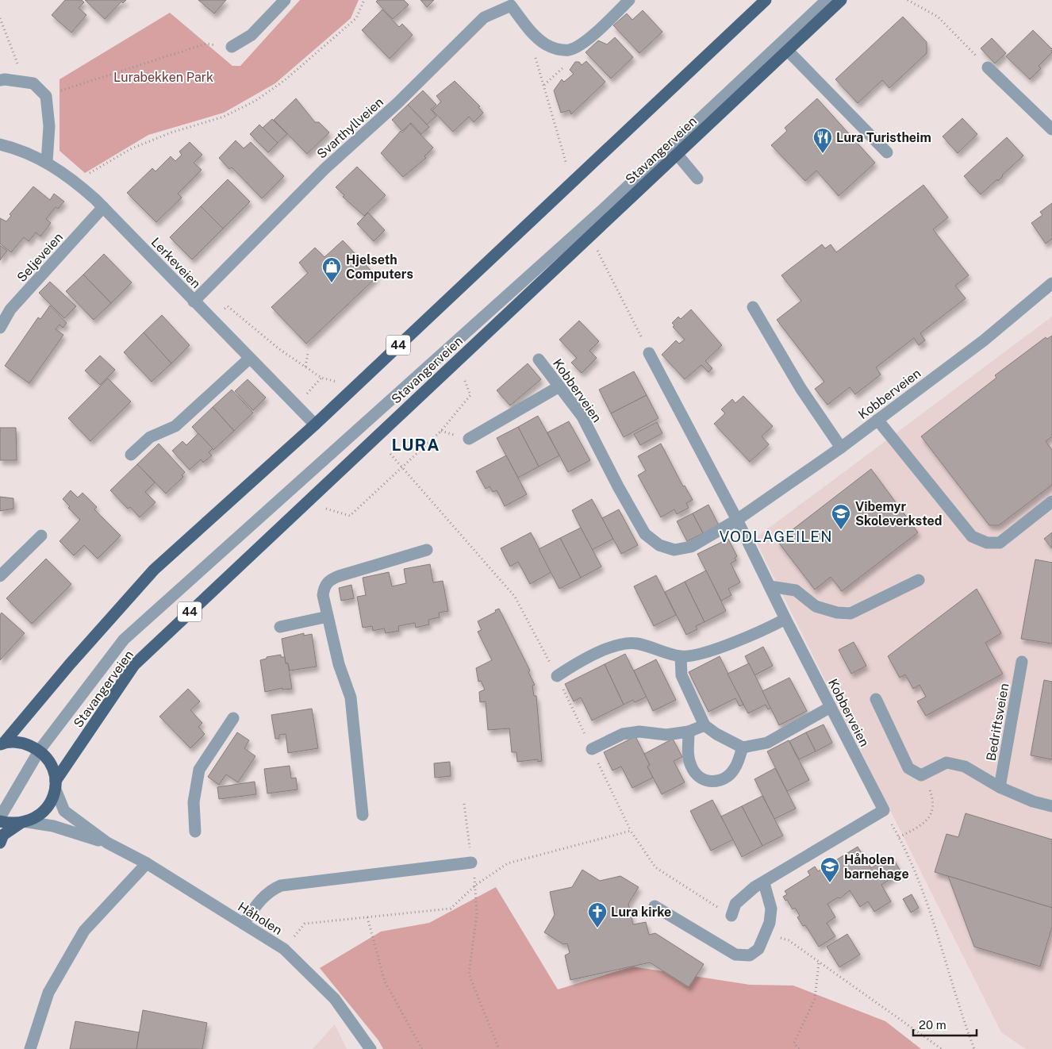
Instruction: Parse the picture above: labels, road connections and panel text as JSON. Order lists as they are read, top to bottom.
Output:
{
  "streets": {
    "main road": ["Stavangerveien", "44"],
    "street": [
      "Svarthyllveien",
      "Seljeveien",
      "Lerkeveien",
      "Kobberveien",
      "Bedriftsveien",
      "Håholen"
    ]
  },
  "crossings": [
    ["Svarthyllveien", "Lerkeveien"],
    ["Stavangerveien", "Håholen"],
    ["Seljeveien", "Lerkeveien"],
    ["Lerkeveien", "44"]
  ],
  "districts": ["LURA", "VODLAGEILEN"],
  "parks": ["Lurabekken Park"],
  "places": {
    "restaurant": ["Lura Turistheim"],
    "shop": ["Hjelseth Computers"],
    "school or university": ["Vibemyr Skoleverksted", "Håholen barnehage"],
    "church": ["Lura kirke"]
  },
  "scale_bar": "20 m"
}
